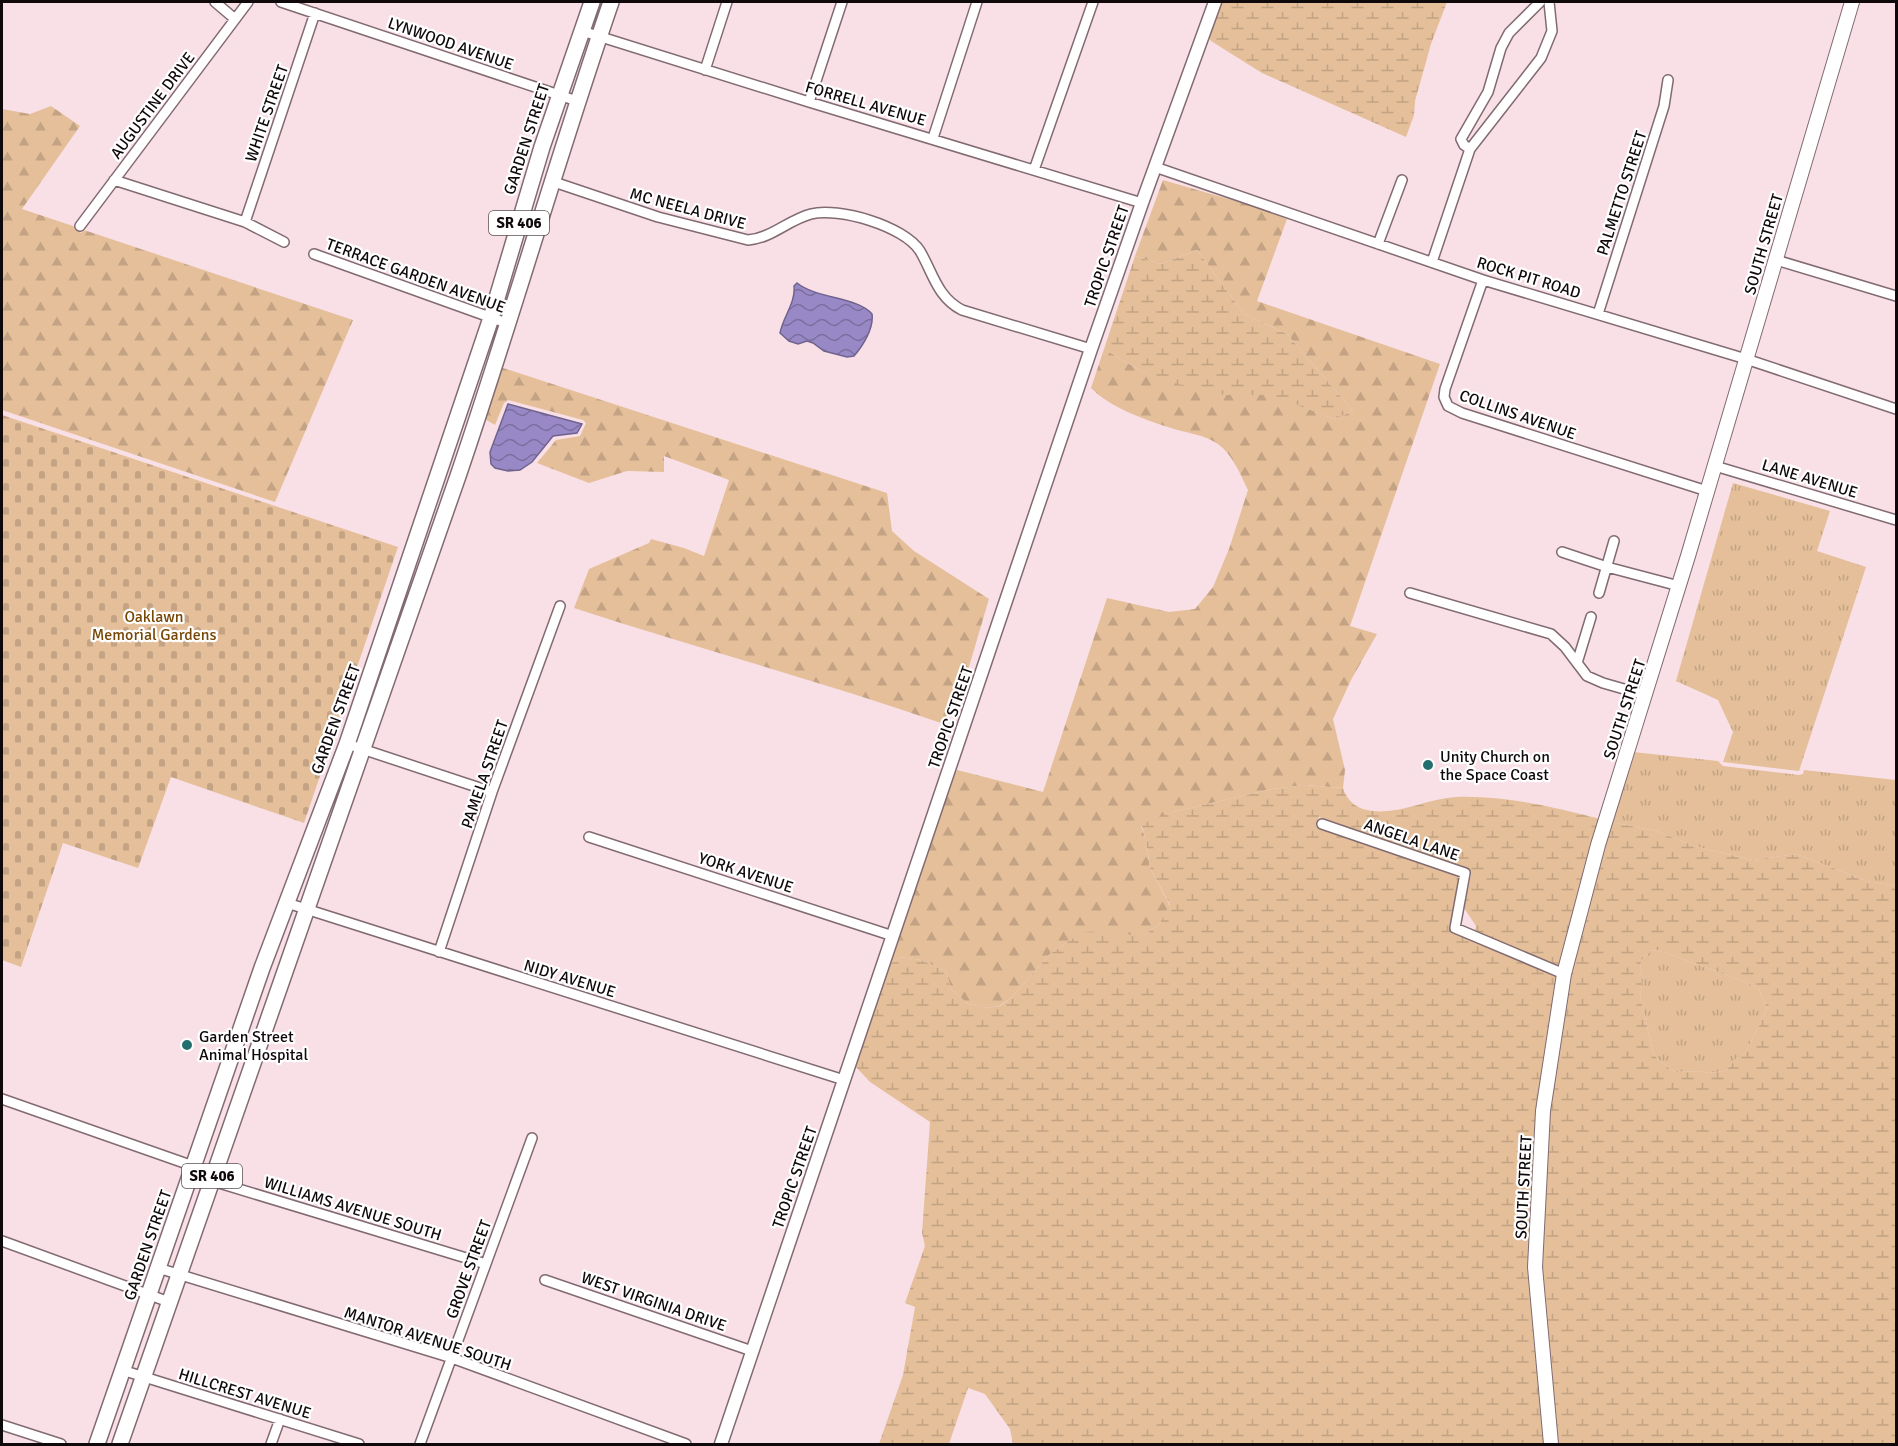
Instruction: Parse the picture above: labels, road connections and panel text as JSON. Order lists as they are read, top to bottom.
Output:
{
  "streets": {
    "main road": ["GARDEN STREET", "SR 406", "SOUTH STREET"],
    "street": [
      "LYNWOOD AVENUE",
      "FORRELL AVENUE",
      "AUGUSTINE DRIVE",
      "WHITE STREET",
      "PALMETTO STREET",
      "MC NEELA DRIVE",
      "TROPIC STREET",
      "TERRACE GARDEN AVENUE",
      "ROCK PIT ROAD",
      "COLLINS AVENUE",
      "LANE AVENUE",
      "PAMELA STREET",
      "ANGELA LANE",
      "YORK AVENUE",
      "NIDY AVENUE",
      "WILLIAMS AVENUE SOUTH",
      "GROVE STREET",
      "WEST VIRGINIA DRIVE",
      "MANTOR AVENUE SOUTH",
      "HILLCREST AVENUE"
    ]
  },
  "crossings": [
    ["LYNWOOD AVENUE", "WHITE STREET"],
    ["LYNWOOD AVENUE", "GARDEN STREET"],
    ["LYNWOOD AVENUE", "SR 406"],
    ["FORRELL AVENUE", "GARDEN STREET"],
    ["FORRELL AVENUE", "SR 406"],
    ["FORRELL AVENUE", "TROPIC STREET"],
    ["GARDEN STREET", "TERRACE GARDEN AVENUE"],
    ["GARDEN STREET", "NIDY AVENUE"],
    ["GARDEN STREET", "WILLIAMS AVENUE SOUTH"],
    ["GARDEN STREET", "MANTOR AVENUE SOUTH"],
    ["GARDEN STREET", "HILLCREST AVENUE"],
    ["PALMETTO STREET", "ROCK PIT ROAD"],
    ["MC NEELA DRIVE", "SR 406"],
    ["MC NEELA DRIVE", "TROPIC STREET"],
    ["SR 406", "TERRACE GARDEN AVENUE"],
    ["SR 406", "NIDY AVENUE"],
    ["SR 406", "WILLIAMS AVENUE SOUTH"],
    ["SR 406", "MANTOR AVENUE SOUTH"],
    ["SR 406", "HILLCREST AVENUE"],
    ["SOUTH STREET", "ROCK PIT ROAD"],
    ["SOUTH STREET", "COLLINS AVENUE"],
    ["SOUTH STREET", "LANE AVENUE"],
    ["SOUTH STREET", "ANGELA LANE"],
    ["TROPIC STREET", "ROCK PIT ROAD"],
    ["TROPIC STREET", "YORK AVENUE"],
    ["TROPIC STREET", "NIDY AVENUE"],
    ["TROPIC STREET", "WEST VIRGINIA DRIVE"],
    ["ROCK PIT ROAD", "COLLINS AVENUE"],
    ["PAMELA STREET", "NIDY AVENUE"],
    ["WILLIAMS AVENUE SOUTH", "GROVE STREET"],
    ["GROVE STREET", "MANTOR AVENUE SOUTH"]
  ],
  "parks": ["Oaklawn Memorial Gardens"],
  "places": ["Unity Church on the Space Coast", "Garden Street Animal Hospital"]
}
